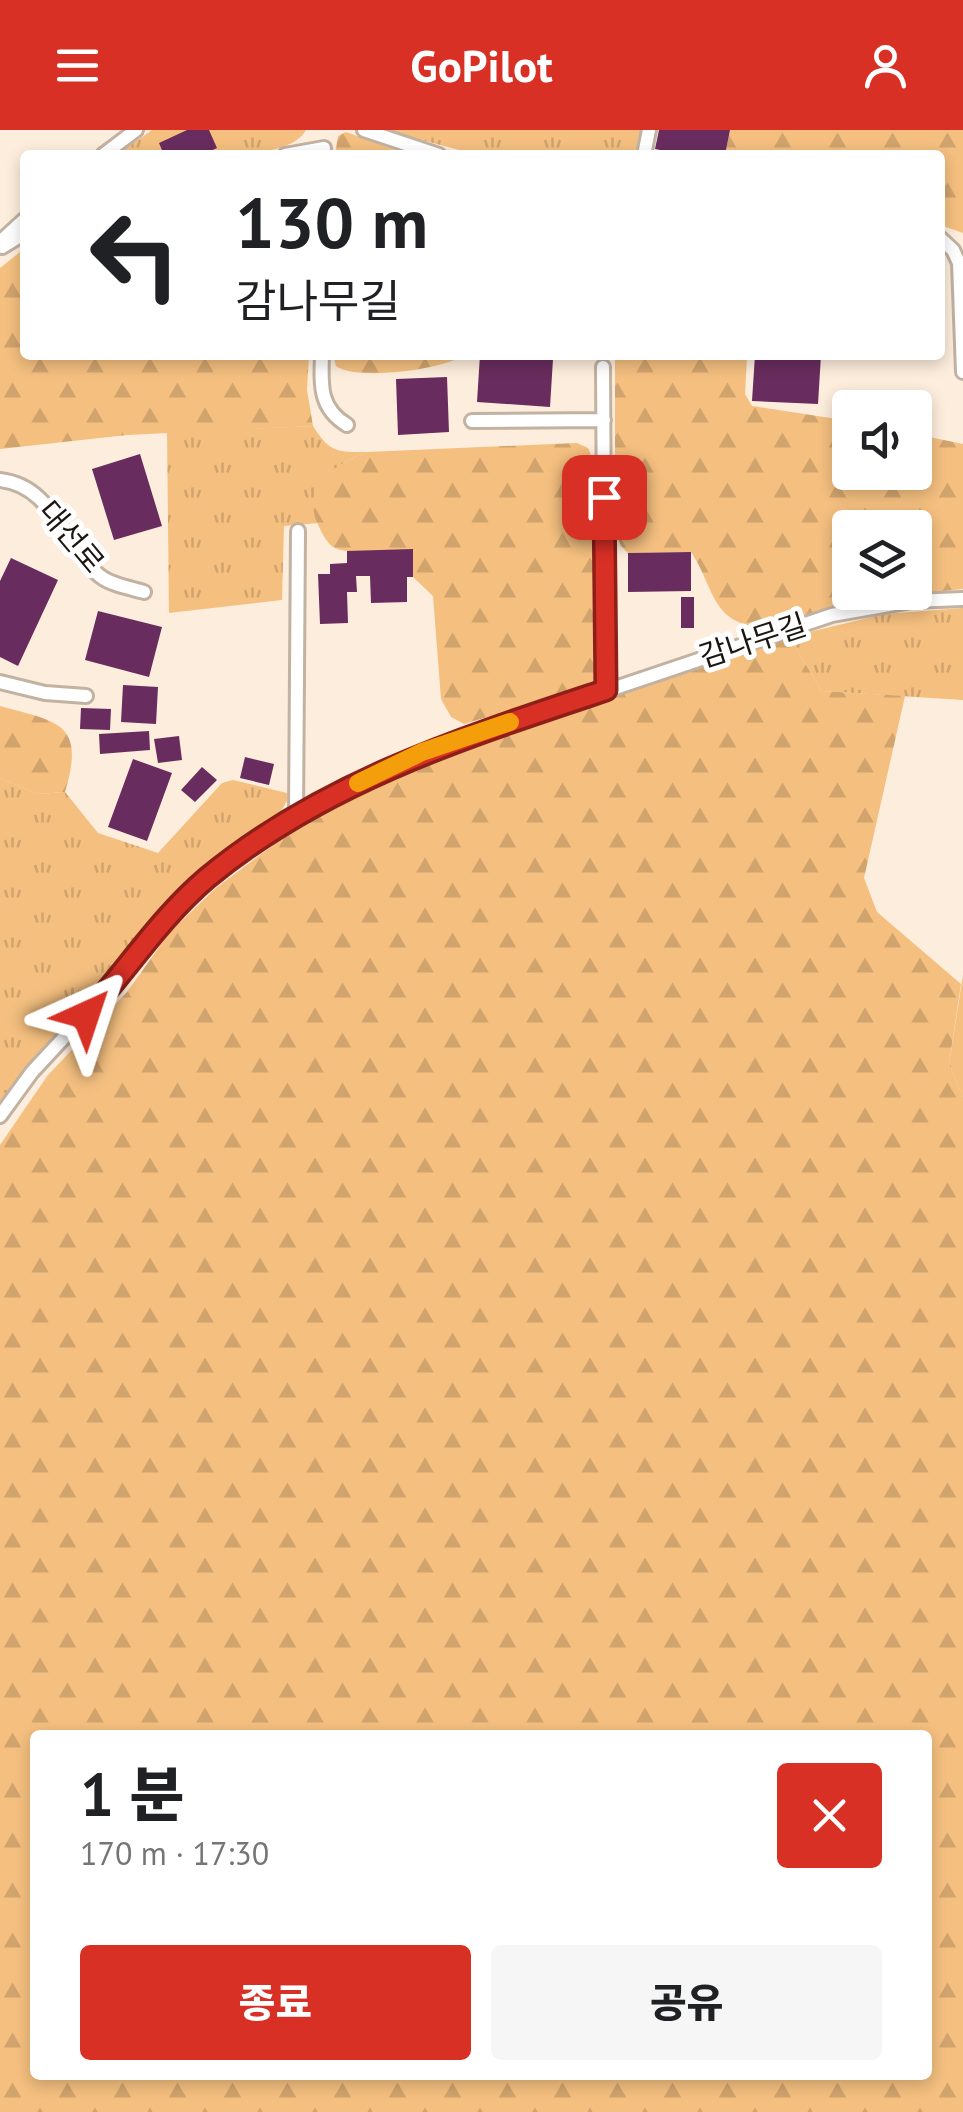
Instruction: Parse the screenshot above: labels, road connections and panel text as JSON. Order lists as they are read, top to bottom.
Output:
{
  "streets": {
    "lane": ["대선로", "감나무길"]
  },
  "page": {
    "header": "GoPilot",
    "turn": ["130 m", "감나무길"],
    "heading": ["1 분", "170 m · 17:30"],
    "buttons": ["종료", "공유"]
  }
}
